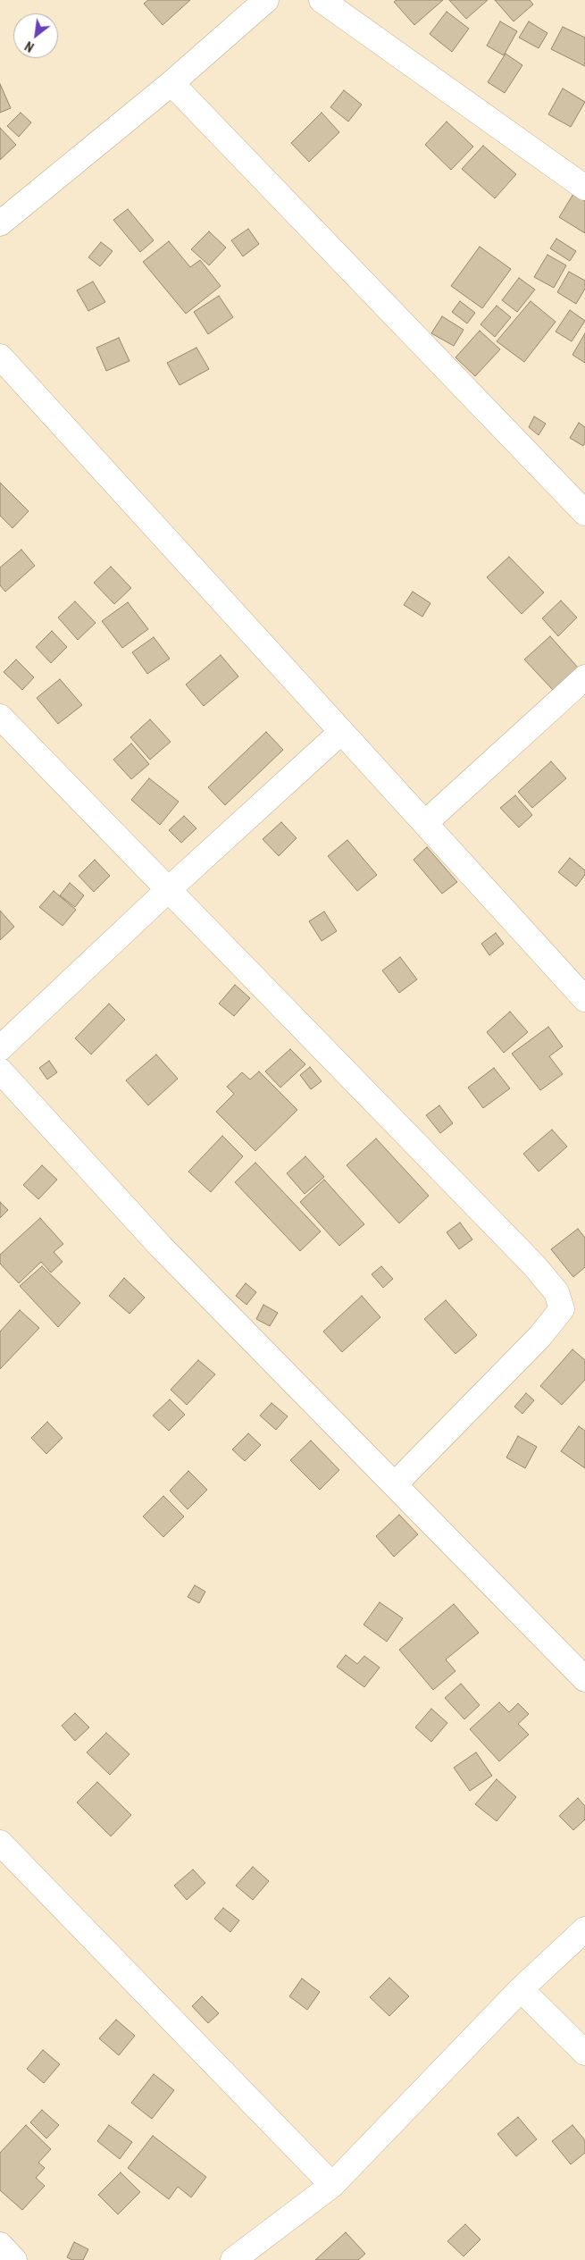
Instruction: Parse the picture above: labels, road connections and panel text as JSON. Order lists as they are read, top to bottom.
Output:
{
  "north": "bottom left"
}
